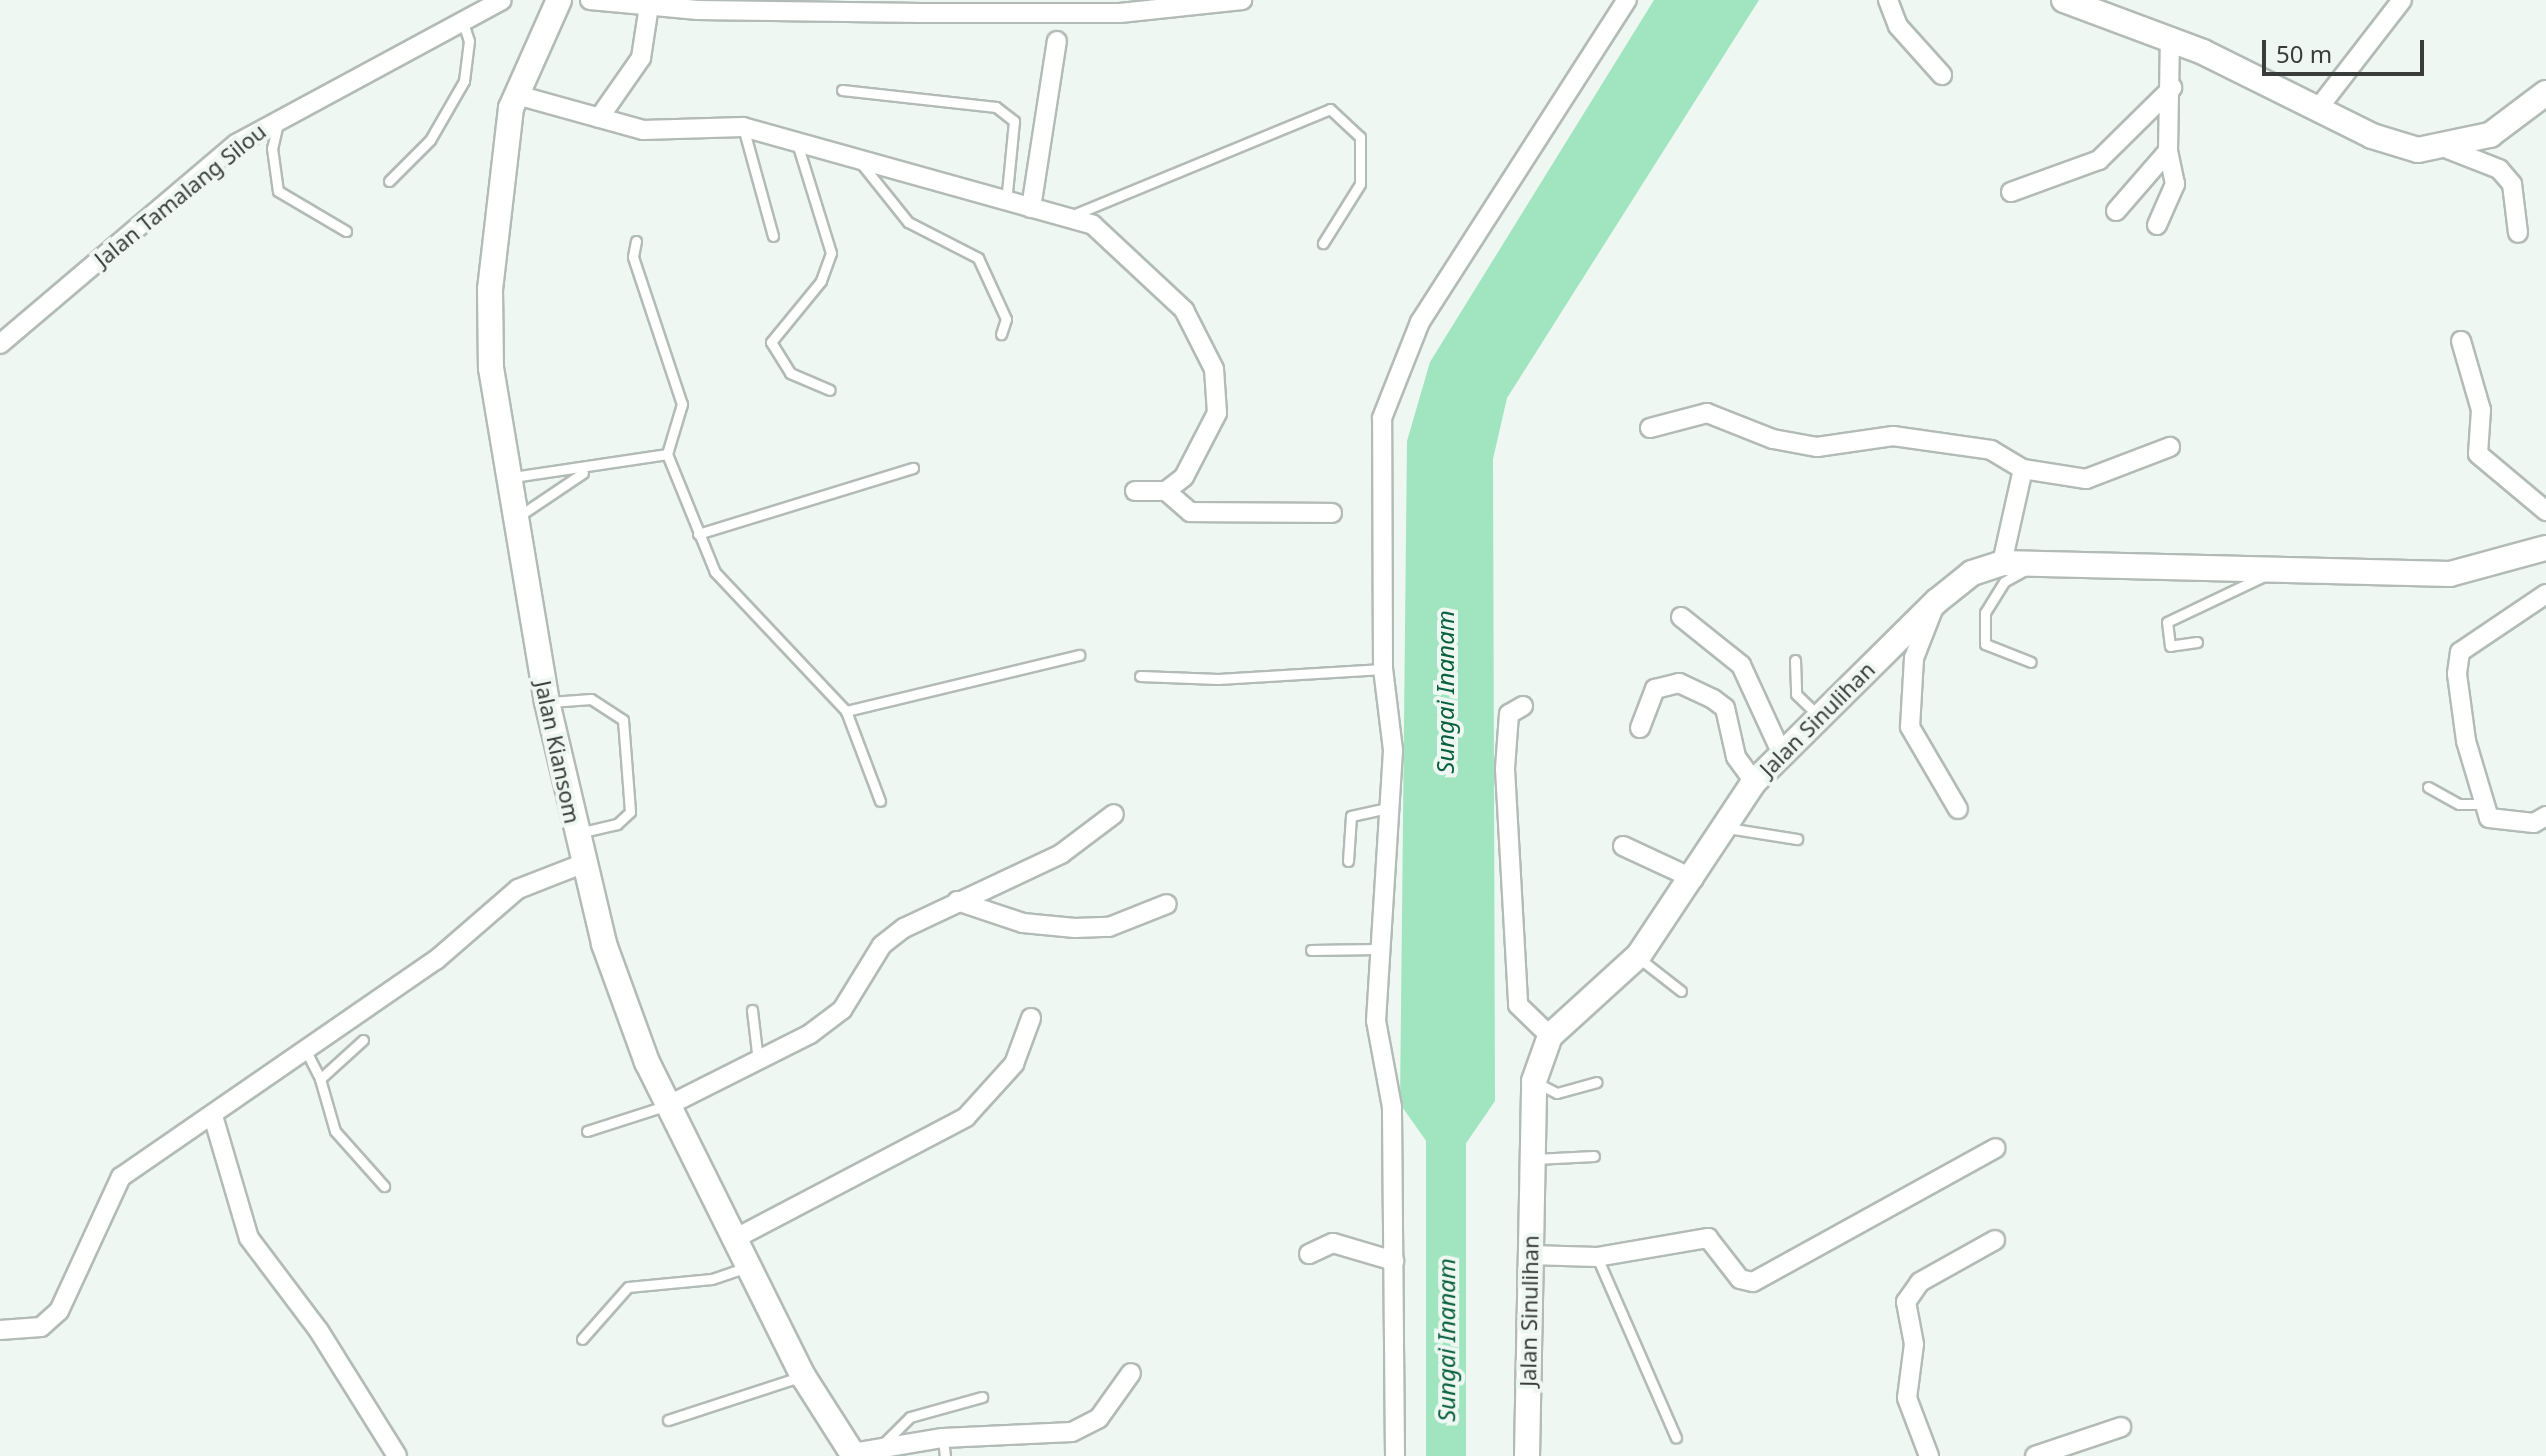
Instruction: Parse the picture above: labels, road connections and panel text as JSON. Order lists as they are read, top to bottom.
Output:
{
  "streets": {
    "street": ["Jalan Tamalang Silou", "Jalan Sinulihan", "Jalan Kiansom"]
  },
  "water": ["Sungai Inanam"],
  "scale_bar": "50 m"
}
